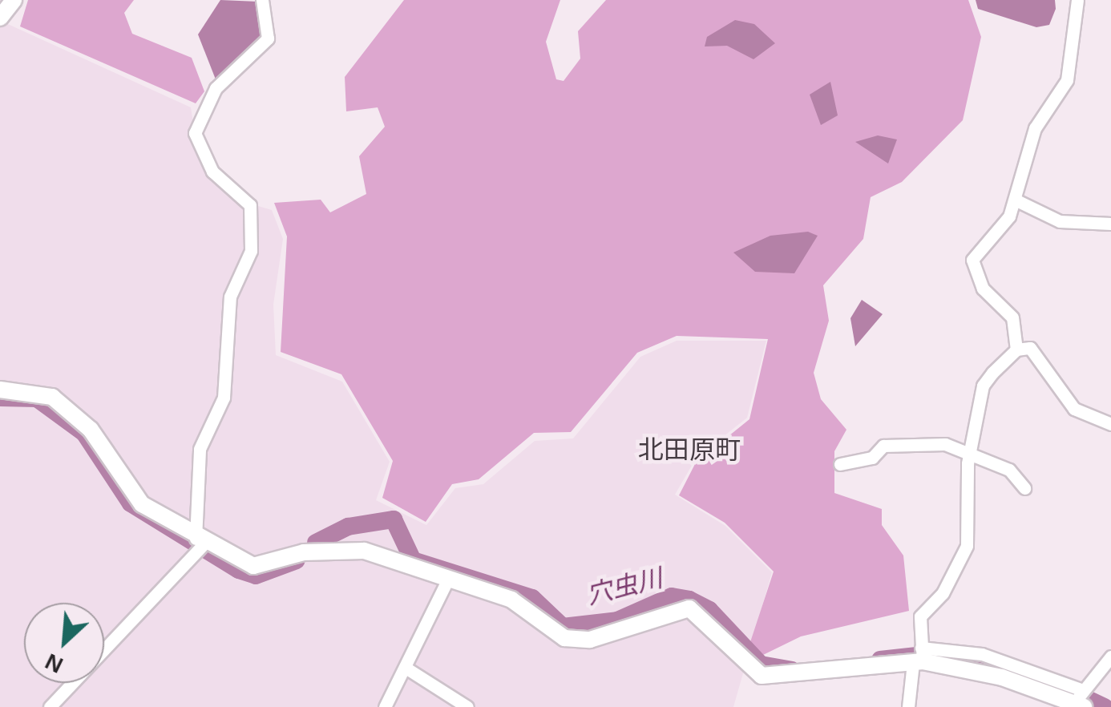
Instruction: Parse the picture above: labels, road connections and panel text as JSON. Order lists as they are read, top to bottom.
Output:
{
  "districts": ["北田原町"],
  "water": ["穴虫川"],
  "north": "bottom left"
}
